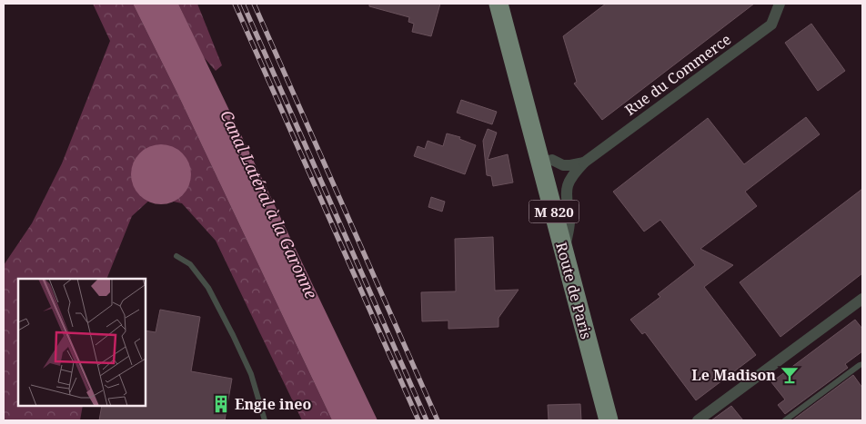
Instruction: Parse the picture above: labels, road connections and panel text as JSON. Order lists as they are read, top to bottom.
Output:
{
  "streets": {
    "main road": ["M 820", "Route de Paris"],
    "street": ["Rue du Commerce"]
  },
  "crossings": [
    ["Rue du Commerce", "Route de Paris"]
  ],
  "water": ["Canal Latéral à la Garonne"],
  "places": {
    "bar": ["Le Madison"],
    "building": ["Engie ineo"]
  }
}
